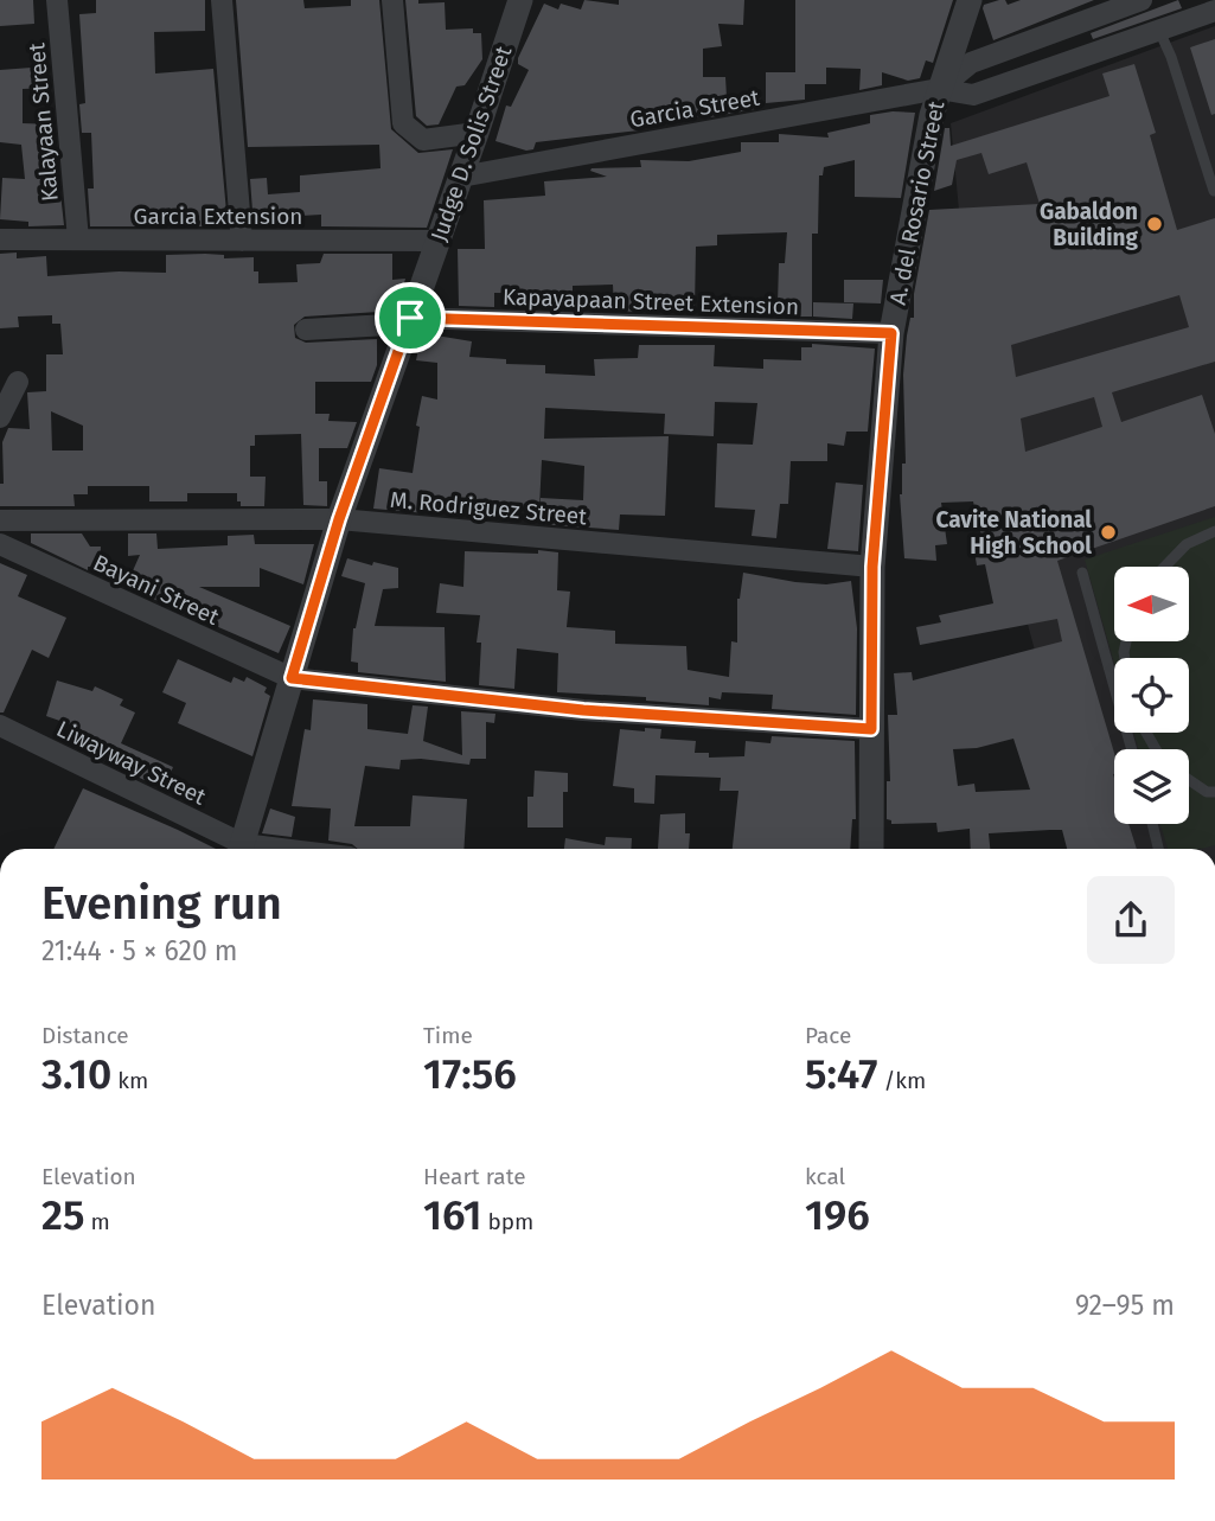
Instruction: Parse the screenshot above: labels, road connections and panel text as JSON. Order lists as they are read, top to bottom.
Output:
{
  "streets": {
    "street": [
      "Garcia Street",
      "Kalayaan Street",
      "Judge D. Solis Street",
      "A. del Rosario Street",
      "Garcia Extension",
      "Kapayapaan Street Extension",
      "M. Rodriguez Street",
      "Bayani Street",
      "Liwayway Street"
    ]
  },
  "crossings": [
    ["Garcia Street", "Judge D. Solis Street"],
    ["Garcia Street", "A. del Rosario Street"],
    ["Kalayaan Street", "Garcia Extension"],
    ["Judge D. Solis Street", "Garcia Extension"],
    ["Judge D. Solis Street", "Kapayapaan Street Extension"],
    ["Judge D. Solis Street", "M. Rodriguez Street"],
    ["Judge D. Solis Street", "Bayani Street"],
    ["A. del Rosario Street", "Kapayapaan Street Extension"],
    ["A. del Rosario Street", "M. Rodriguez Street"],
    ["A. del Rosario Street", "Bayani Street"]
  ],
  "places": ["Gabaldon Building", "Cavite National High School"],
  "north": "left",
  "page": {
    "heading": ["Evening run", "21:44 · 5 × 620 m"],
    "stats": [
      ["Distance", "3.10 km"],
      ["Time", "17:56"],
      ["Pace", "5:47 /km"],
      ["Elevation", "25 m"],
      ["Heart rate", "161 bpm"],
      ["kcal", "196"]
    ],
    "chart": ["Elevation", "92–95 m"]
  }
}
